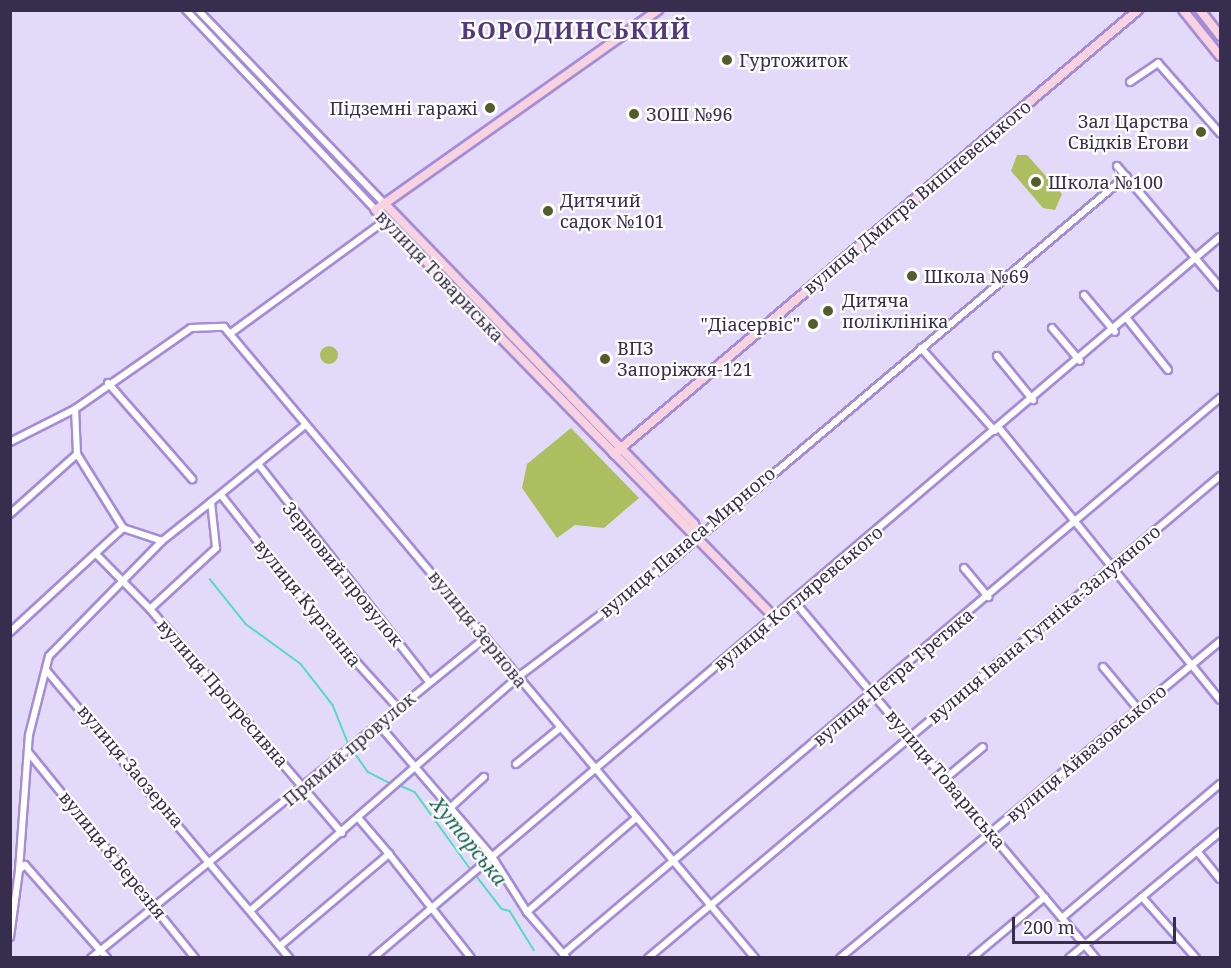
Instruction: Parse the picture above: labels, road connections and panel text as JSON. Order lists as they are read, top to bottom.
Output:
{
  "streets": {
    "street": [
      "вулиця Дмитра Вишневецького",
      "вулиця Товариська",
      "вулиця Панаса Мирного",
      "Зерновий провулок",
      "вулиця Котляревського",
      "вулиця Курганна",
      "вулиця Івана Гутніка-Залужного",
      "вулиця Зернова",
      "вулиця Петра Третяка",
      "вулиця Прогресивна",
      "Прямий провулок",
      "вулиця Айвазовського",
      "вулиця Заозерна",
      "вулиця 8 Березня"
    ]
  },
  "crossings": [
    ["вулиця Дмитра Вишневецького", "вулиця Товариська"],
    ["вулиця Товариська", "вулиця Панаса Мирного"],
    ["вулиця Товариська", "вулиця Котляревського"],
    ["вулиця Товариська", "вулиця Івана Гутніка-Залужного"],
    ["вулиця Товариська", "вулиця Петра Третяка"],
    ["вулиця Товариська", "вулиця Айвазовського"],
    ["вулиця Панаса Мирного", "вулиця Зернова"],
    ["вулиця Панаса Мирного", "вулиця Прогресивна"],
    ["вулиця Панаса Мирного", "вулиця Заозерна"],
    ["Зерновий провулок", "вулиця Курганна"],
    ["Зерновий провулок", "вулиця Зернова"],
    ["Зерновий провулок", "Прямий провулок"],
    ["вулиця Котляревського", "вулиця Зернова"],
    ["вулиця Курганна", "вулиця Зернова"],
    ["вулиця Курганна", "Прямий провулок"],
    ["вулиця Івана Гутніка-Залужного", "вулиця Зернова"],
    ["вулиця Зернова", "вулиця Петра Третяка"],
    ["вулиця Зернова", "Прямий провулок"],
    ["вулиця Прогресивна", "Прямий провулок"],
    ["Прямий провулок", "вулиця Заозерна"],
    ["Прямий провулок", "вулиця 8 Березня"]
  ],
  "districts": ["БОРОДИНСЬКИЙ"],
  "water": ["Хуторська"],
  "places": [
    "Гуртожиток",
    "Підземні гаражі",
    "ЗОШ №96",
    "Зал Царства Свiдкiв Егови",
    "Школа №100",
    "Дитячий садок №101",
    "Школа №69",
    "Дитяча поліклініка",
    "\"Діасервіс\"",
    "ВПЗ Запоріжжя-121"
  ],
  "scale_bar": "200 m"
}
